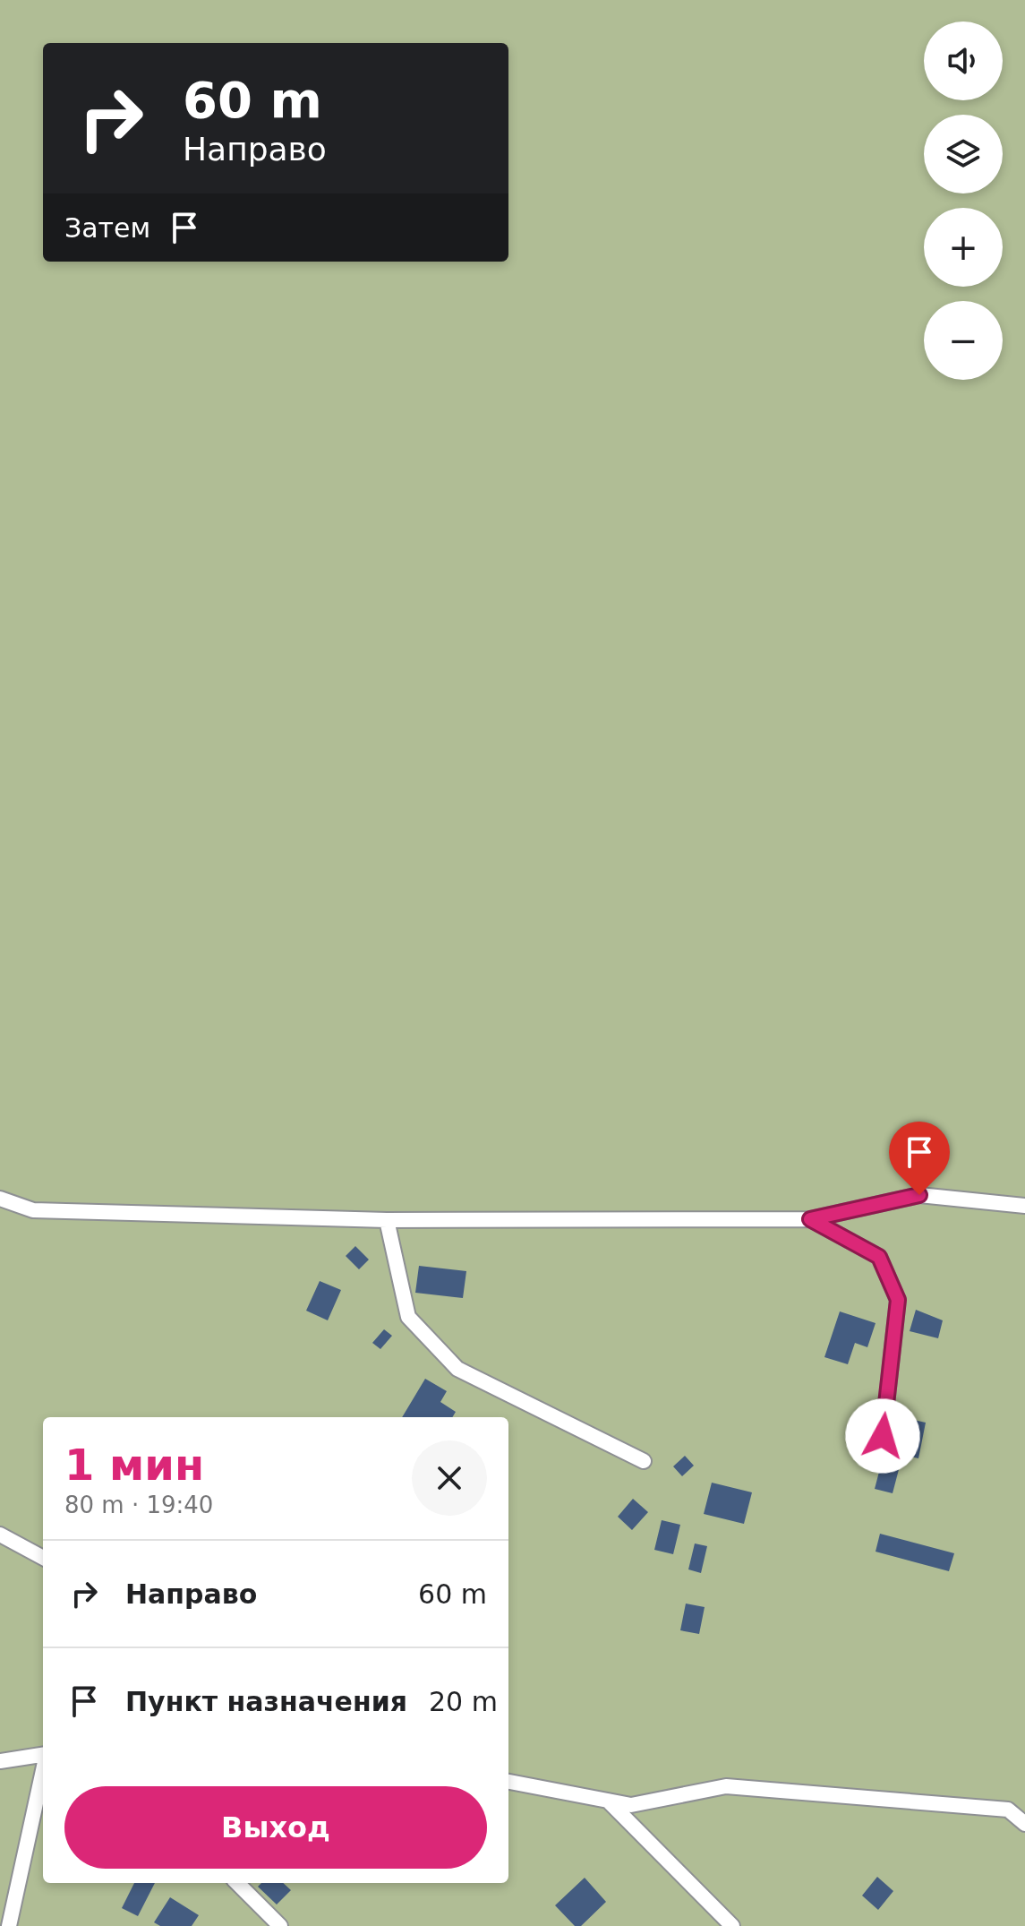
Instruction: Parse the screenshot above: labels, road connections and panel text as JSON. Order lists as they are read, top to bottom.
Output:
{
  "page": {
    "map_buttons": ["+", "−"],
    "turn": ["60 m", "Направо"],
    "then": "Затем",
    "heading": ["1 мин", "80 m · 19:40"],
    "list": [
      {
        "name": "Направо",
        "value": "60 m"
      },
      {
        "name": "Пункт назначения",
        "value": "20 m"
      }
    ],
    "buttons": "Выход"
  }
}
